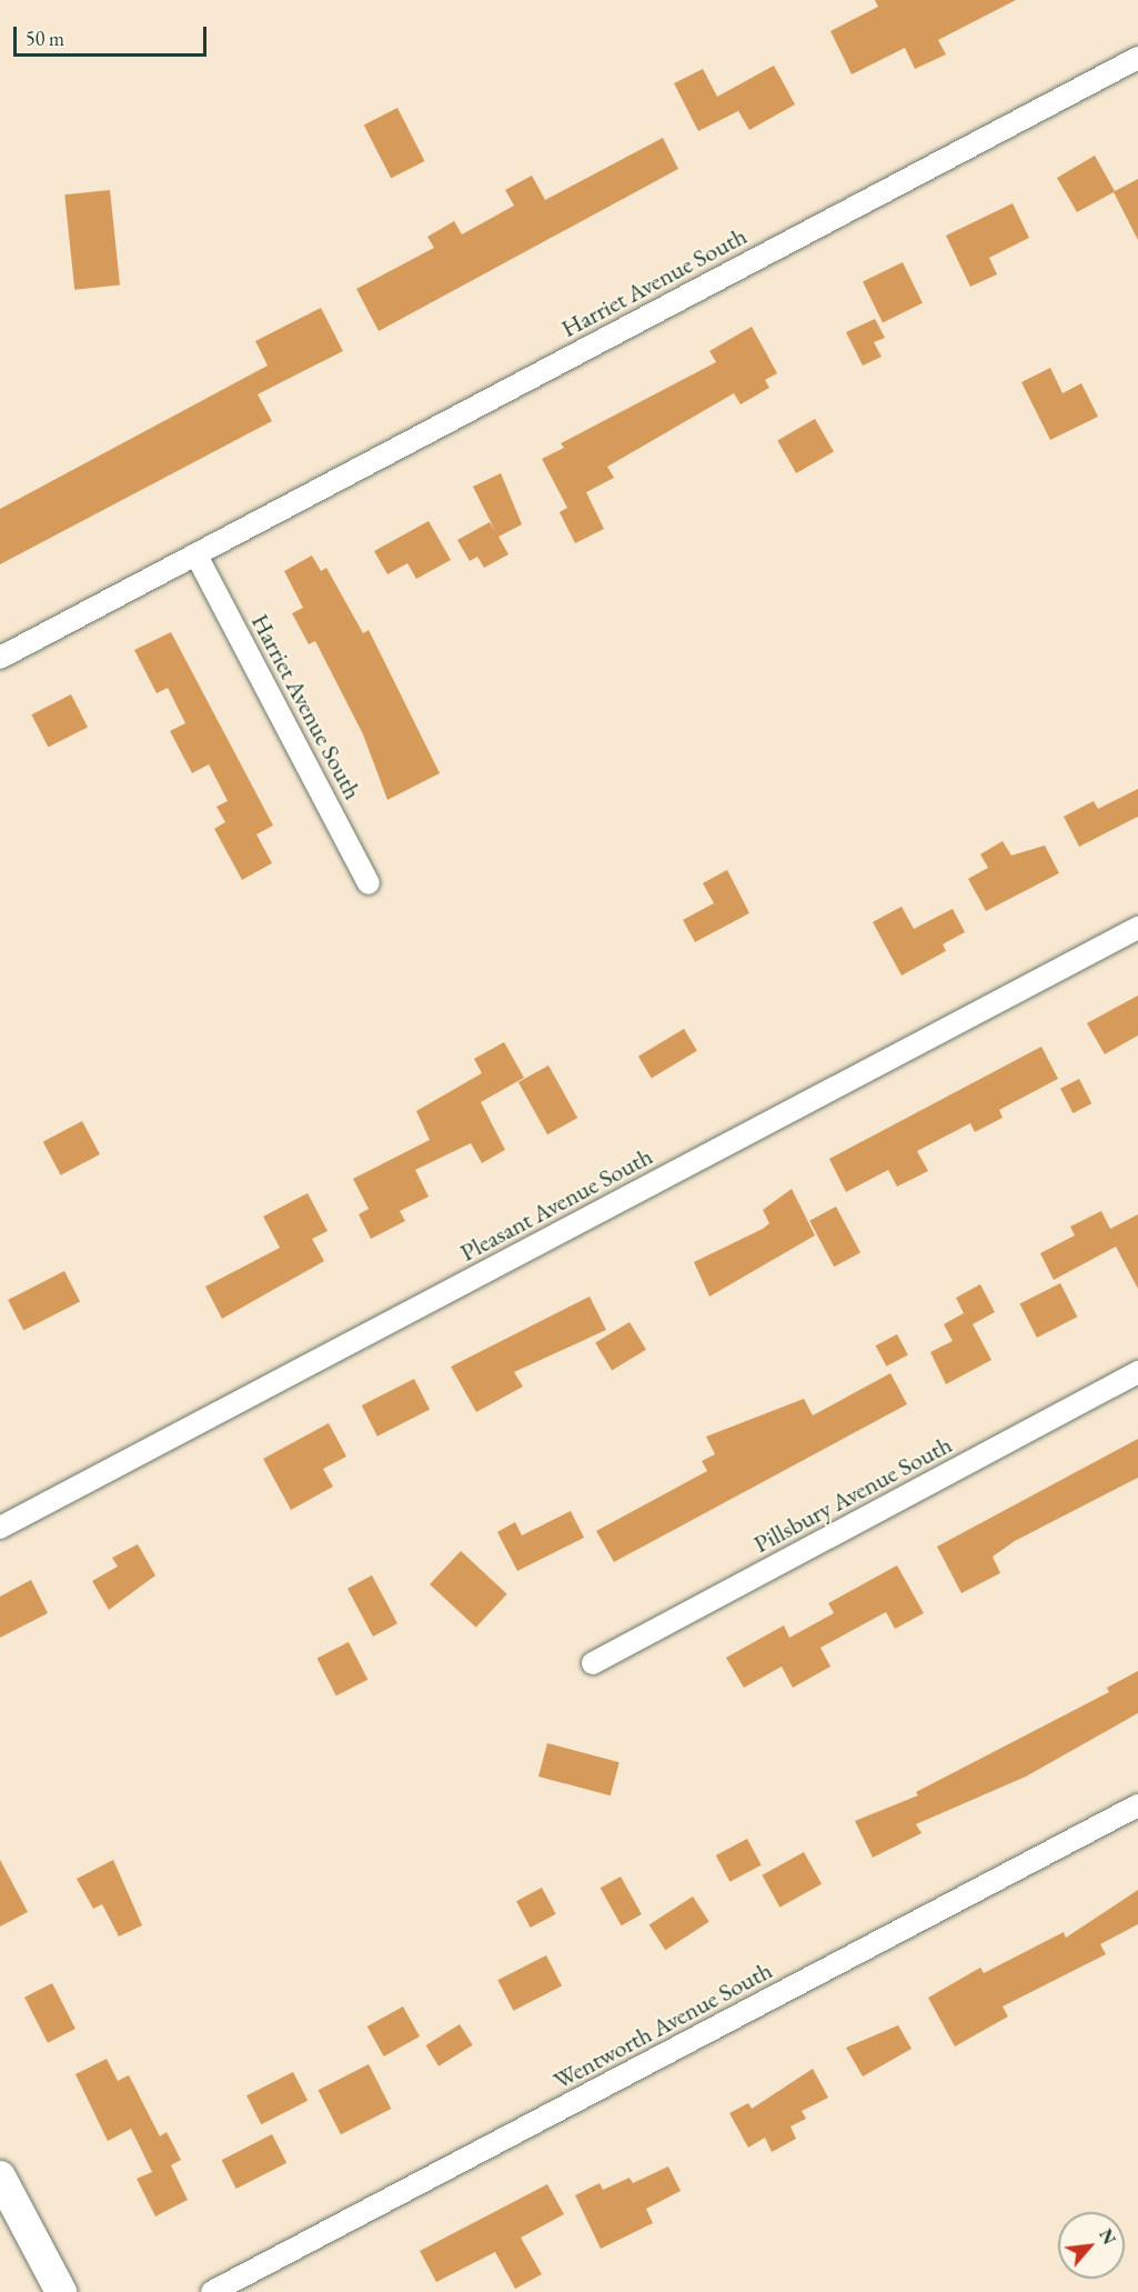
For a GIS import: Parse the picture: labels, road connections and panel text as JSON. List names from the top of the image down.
{
  "streets": {
    "street": [
      "Harriet Avenue South",
      "Pleasant Avenue South",
      "Pillsbury Avenue South",
      "Wentworth Avenue South"
    ]
  },
  "scale_bar": "50 m",
  "north": "top right"
}
